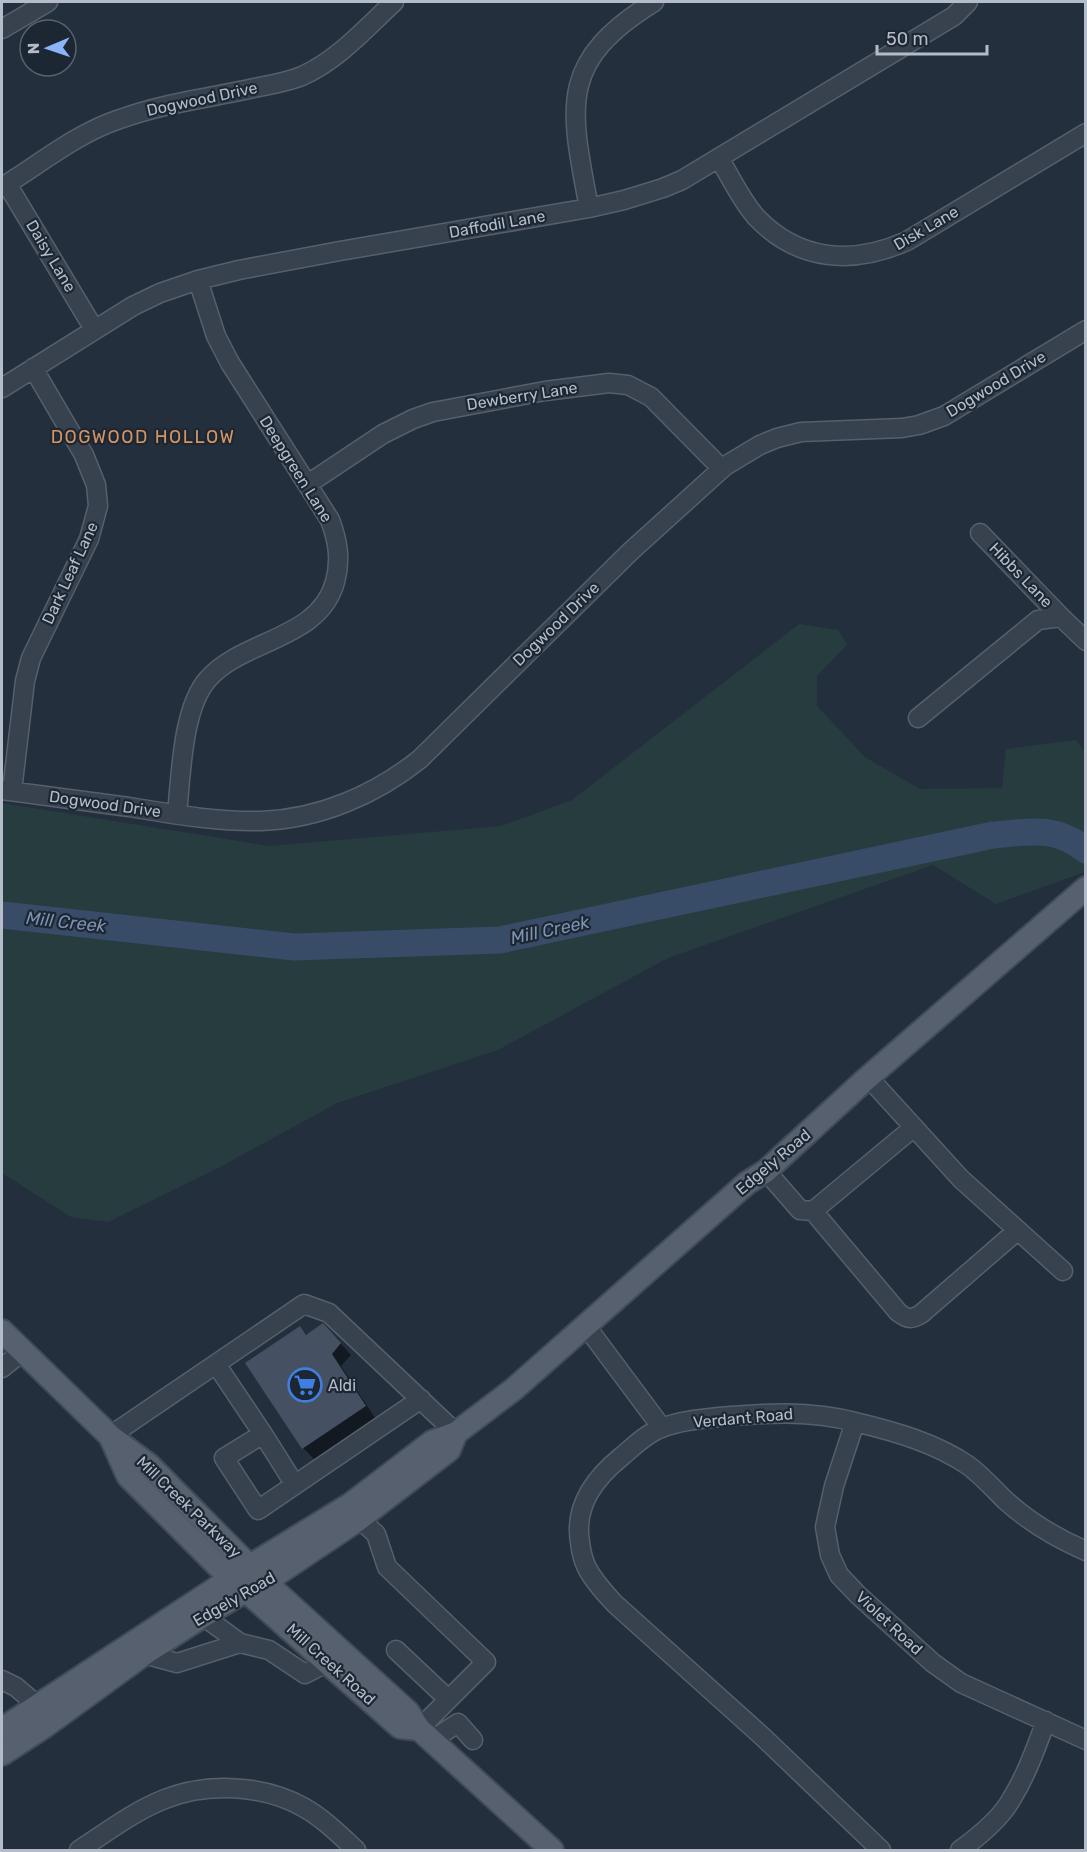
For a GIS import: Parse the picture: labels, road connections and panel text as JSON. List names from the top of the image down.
{
  "streets": {
    "main road": ["Edgely Road", "Mill Creek Parkway", "Mill Creek Road"],
    "street": [
      "Dogwood Drive",
      "Daffodil Lane",
      "Disk Lane",
      "Daisy Lane",
      "Dewberry Lane",
      "Deepgreen Lane",
      "Dark Leaf Lane",
      "Hibbs Lane",
      "Verdant Road",
      "Violet Road"
    ]
  },
  "crossings": [
    ["Dogwood Drive", "Daisy Lane"],
    ["Dogwood Drive", "Dewberry Lane"],
    ["Dogwood Drive", "Deepgreen Lane"],
    ["Dogwood Drive", "Dark Leaf Lane"],
    ["Daffodil Lane", "Disk Lane"],
    ["Daffodil Lane", "Daisy Lane"],
    ["Daffodil Lane", "Deepgreen Lane"],
    ["Daffodil Lane", "Dark Leaf Lane"],
    ["Dewberry Lane", "Deepgreen Lane"],
    ["Edgely Road", "Mill Creek Parkway"],
    ["Edgely Road", "Mill Creek Road"],
    ["Verdant Road", "Violet Road"],
    ["Mill Creek Parkway", "Mill Creek Road"]
  ],
  "districts": ["DOGWOOD HOLLOW"],
  "water": ["Mill Creek"],
  "places": {
    "supermarket": ["Aldi"]
  },
  "scale_bar": "50 m",
  "north": "left"
}
